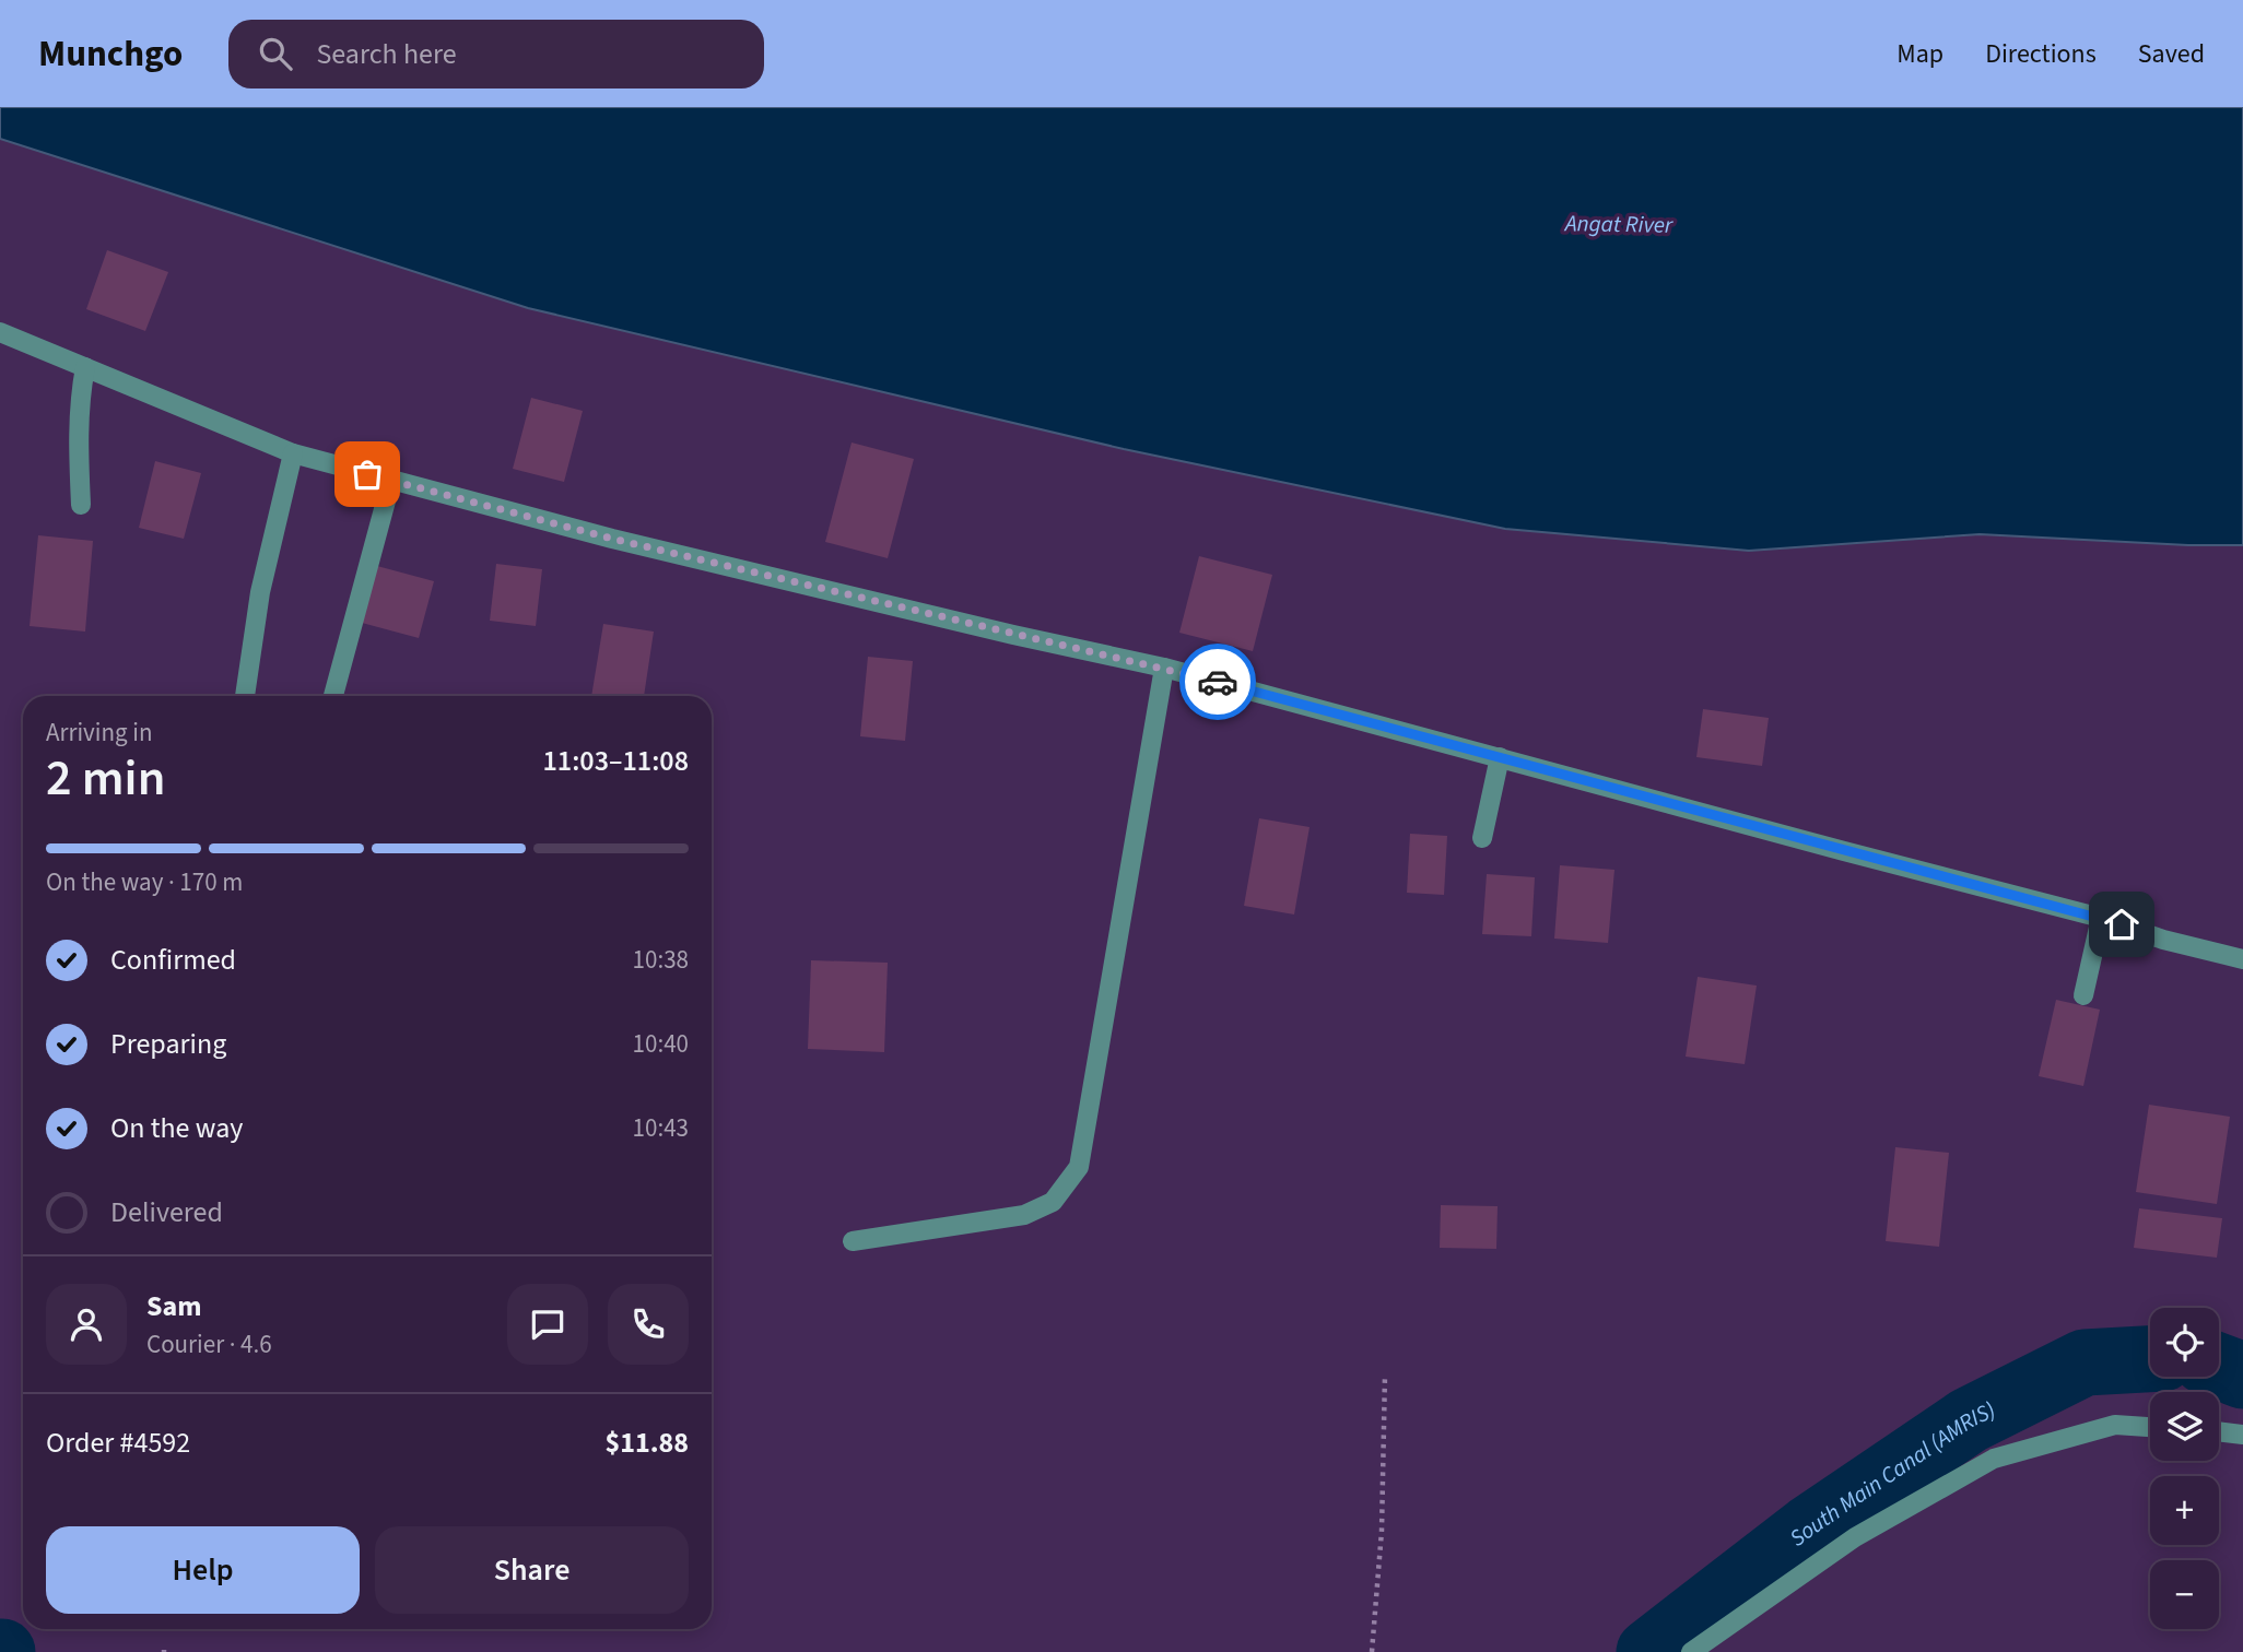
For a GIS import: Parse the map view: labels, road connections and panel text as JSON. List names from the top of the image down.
{
  "water": ["Angat River", "South Main Canal (AMRIS)"],
  "page": {
    "header": "Munchgo",
    "search": "Search here",
    "nav": ["Map", "Directions", "Saved"],
    "heading": ["2 min", "Arriving in", "11:03–11:08"],
    "panel": [
      "Sam",
      "Courier · 4.6",
      "Order #4592",
      "$11.88"
    ],
    "bar": "On the way · 170 m",
    "list": [
      ["Confirmed", "10:38"],
      ["Preparing", "10:40"],
      ["On the way", "10:43"],
      "Delivered"
    ],
    "map_buttons": ["+", "−"],
    "buttons": ["Help", "Share"]
  }
}
